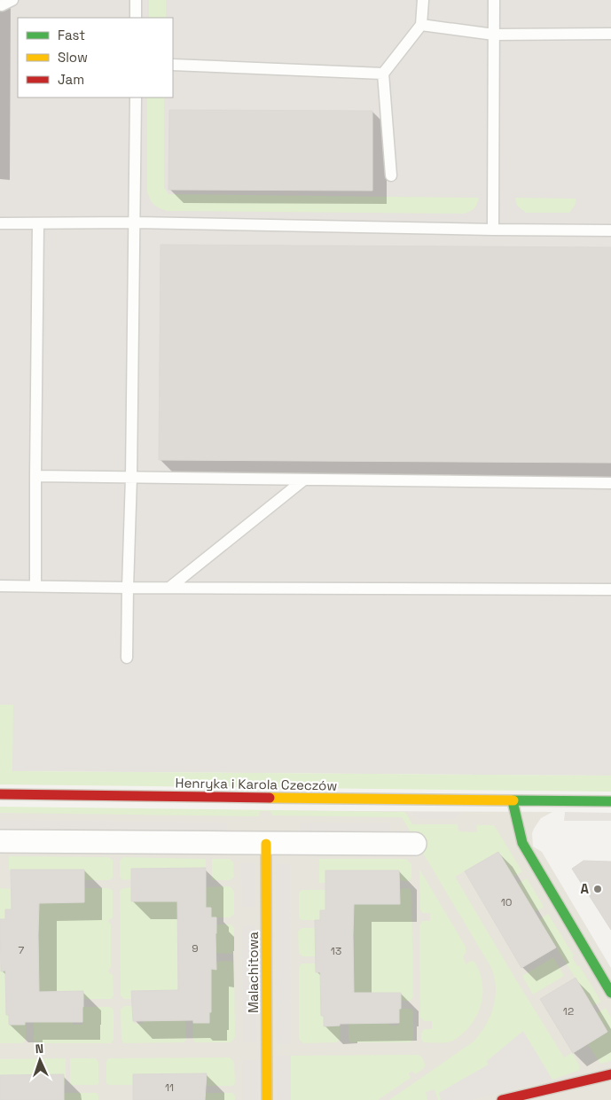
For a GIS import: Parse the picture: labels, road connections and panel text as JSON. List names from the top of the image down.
{
  "streets": {
    "street": ["Henryka i Karola Czeczów", "Malachitowa"]
  },
  "places": ["A"],
  "house_numbers": [
    "10",
    "9",
    "7",
    "13",
    "12",
    "11"
  ],
  "legend": ["Fast", "Slow", "Jam"],
  "north": "top"
}
